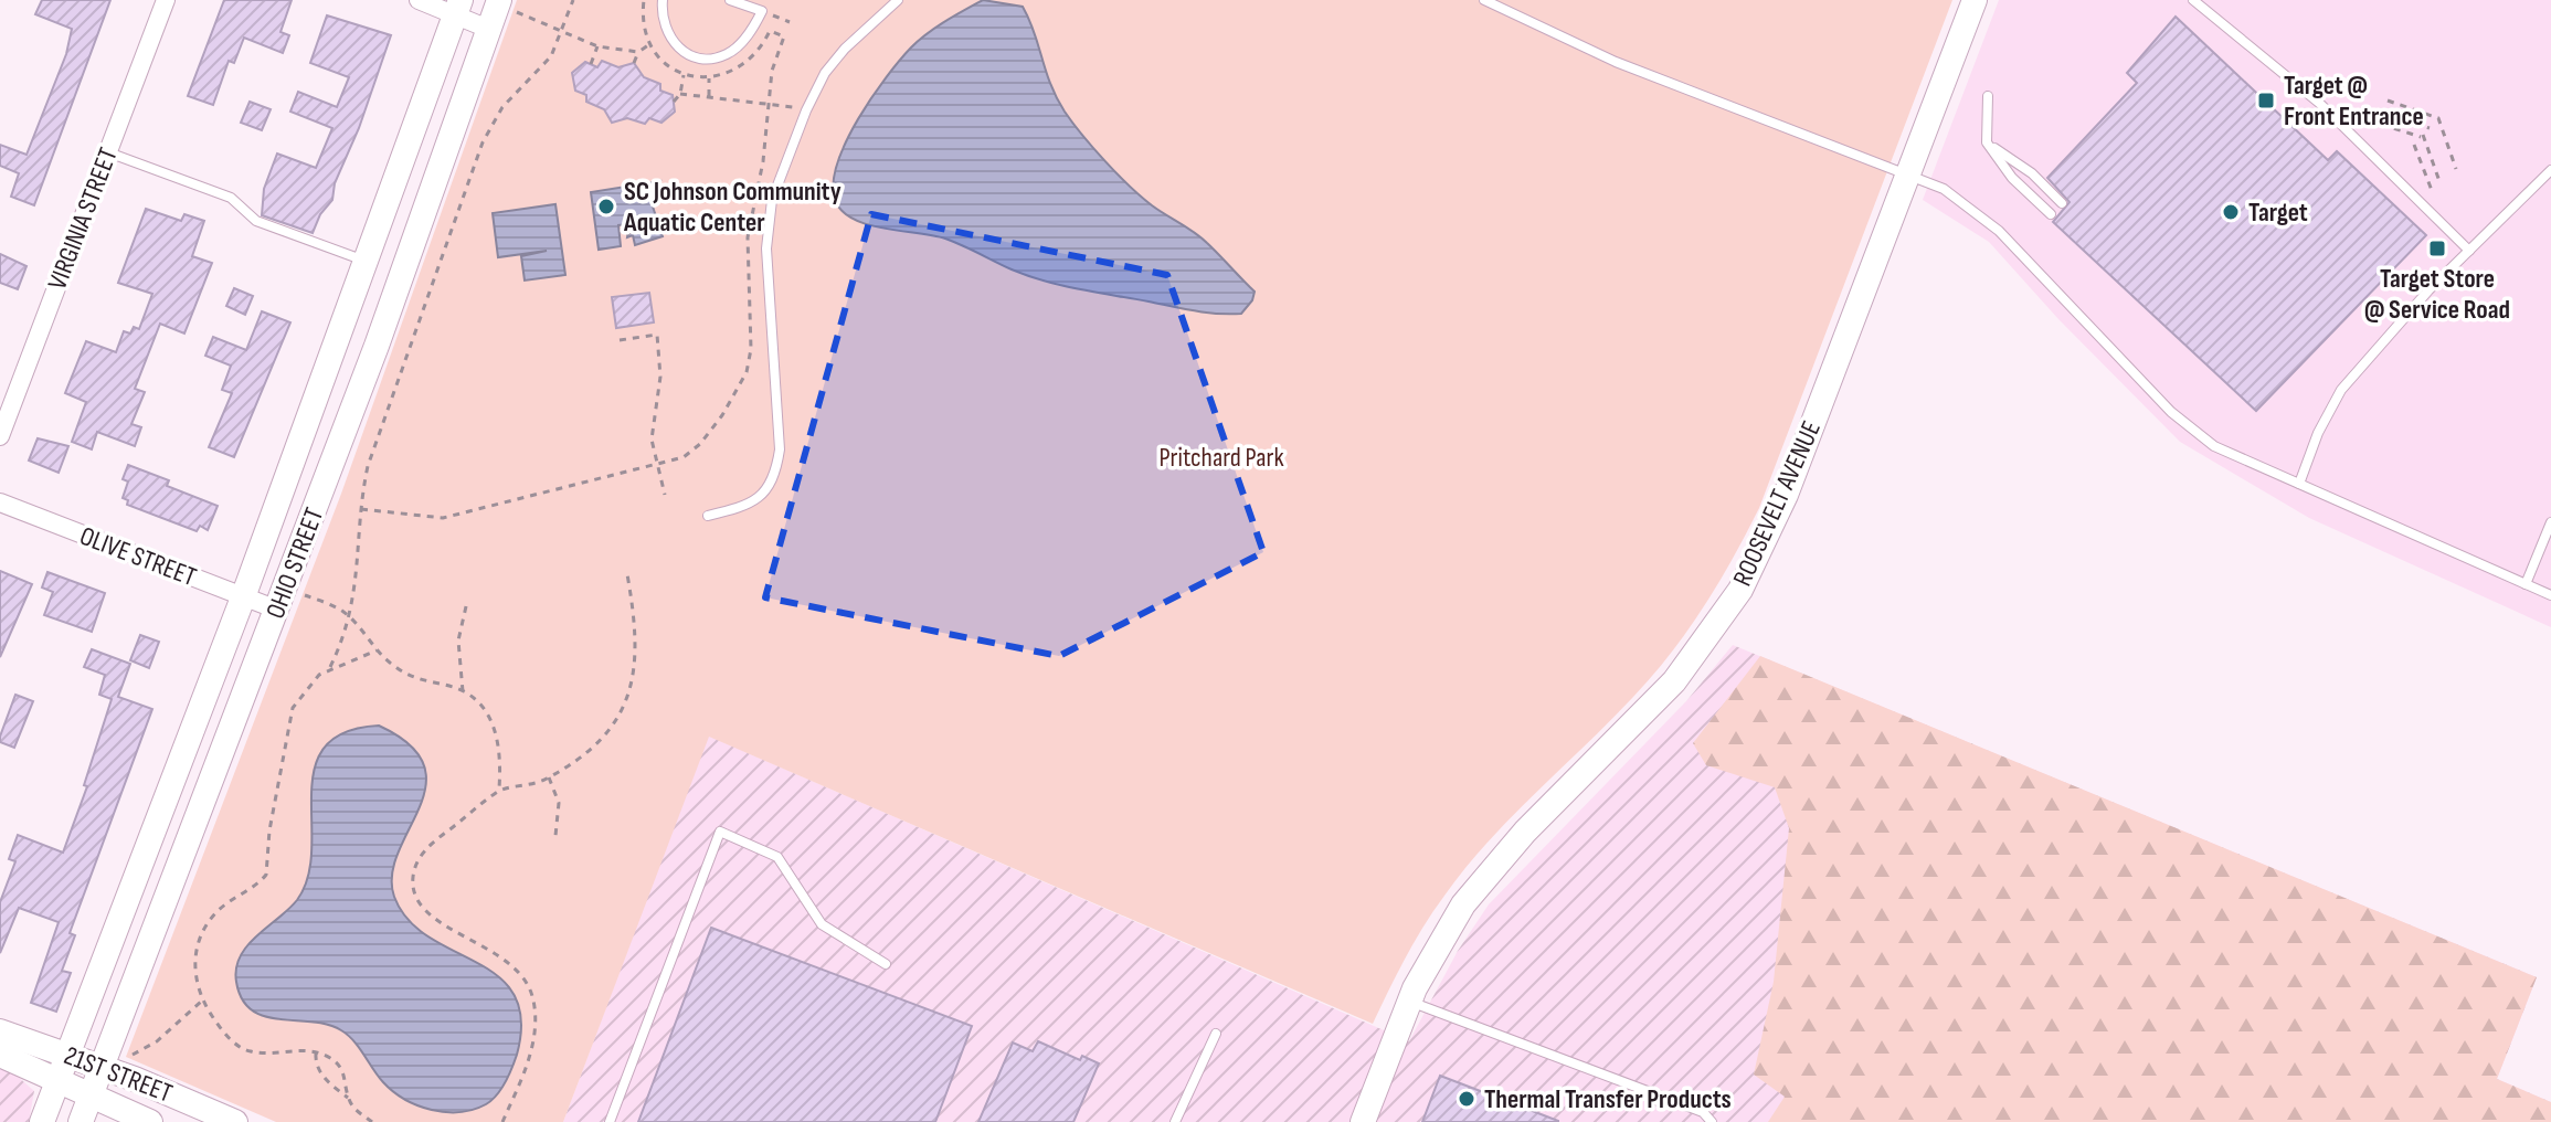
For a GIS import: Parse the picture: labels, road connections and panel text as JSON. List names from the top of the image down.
{
  "streets": {
    "street": [
      "VIRGINIA STREET",
      "ROOSEVELT AVENUE",
      "OLIVE STREET",
      "OHIO STREET",
      "21ST STREET"
    ]
  },
  "crossings": [
    ["OLIVE STREET", "OHIO STREET"],
    ["OHIO STREET", "21ST STREET"]
  ],
  "parks": ["Pritchard Park"],
  "places": {
    "transit": ["Target @ Front Entrance", "Target Store @ Service Road"],
    "other": ["SC Johnson Community Aquatic Center", "Target", "Thermal Transfer Products"]
  }
}
